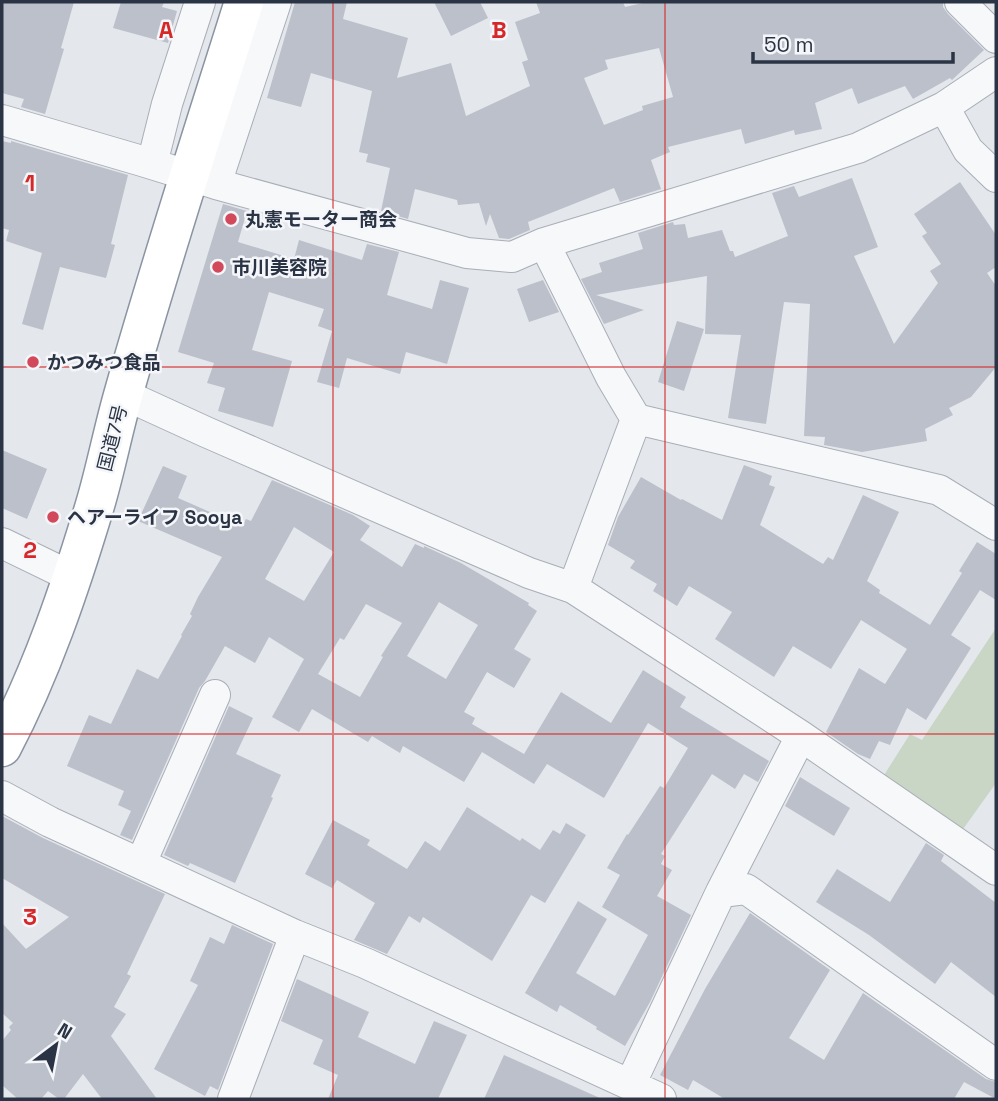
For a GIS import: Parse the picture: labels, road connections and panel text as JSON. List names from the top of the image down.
{
  "streets": {
    "highway": ["国道7号"]
  },
  "places": [
    "丸憲モーター商会",
    "市川美容院",
    "かつみつ食品",
    "ヘアーライフ Sooya"
  ],
  "scale_bar": "50 m",
  "north": "top right",
  "grid": {
    "columns": ["A", "B"],
    "rows": ["1", "2", "3"]
  }
}
